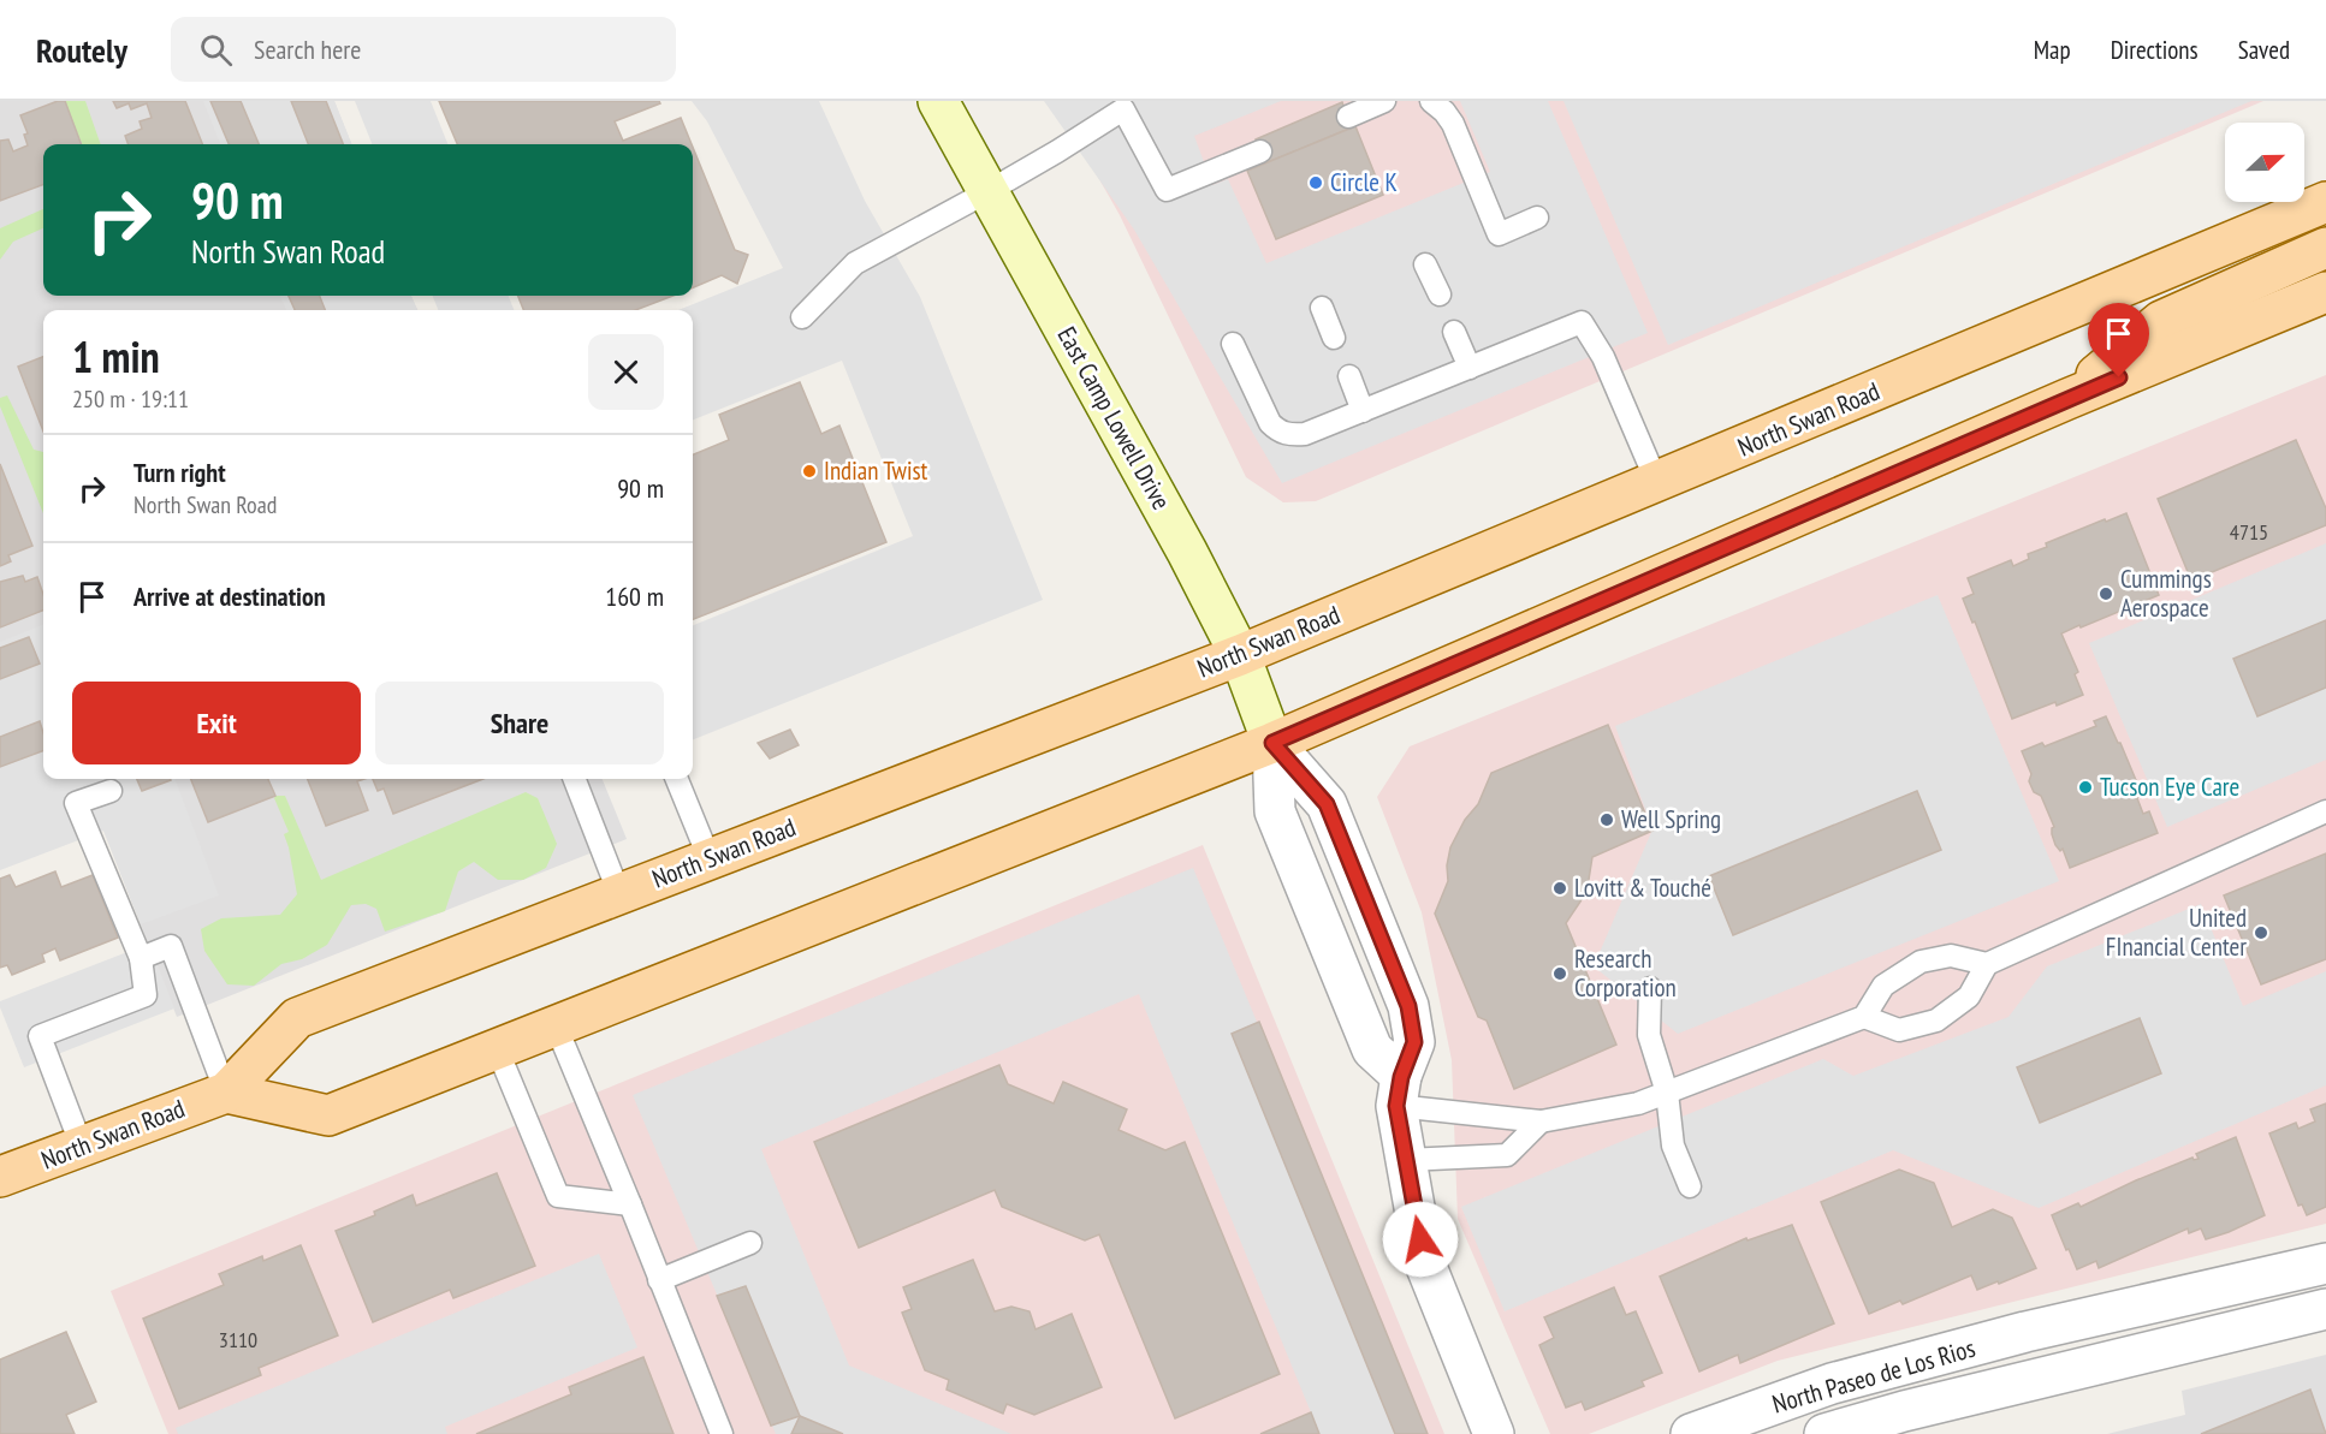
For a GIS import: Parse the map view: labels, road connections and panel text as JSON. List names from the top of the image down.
{
  "streets": {
    "main road": ["East Camp Lowell Drive", "North Swan Road"],
    "street": ["North Paseo de Los Rios"]
  },
  "crossings": [
    ["East Camp Lowell Drive", "North Swan Road"]
  ],
  "places": [
    "Circle K",
    "Indian Twist",
    "Cummings Aerospace",
    "Tucson Eye Care",
    "Well Spring",
    "Lovitt & Touché",
    "United FInancial Center",
    "Research Corporation"
  ],
  "house_numbers": ["4715", "3110"],
  "north": "right",
  "page": {
    "header": "Routely",
    "search": "Search here",
    "nav": ["Map", "Directions", "Saved"],
    "turn": ["90 m", "North Swan Road"],
    "heading": ["1 min", "250 m · 19:11"],
    "list": [
      {
        "name": "Turn right",
        "note": "North Swan Road",
        "value": "90 m"
      },
      {
        "name": "Arrive at destination",
        "value": "160 m"
      }
    ],
    "buttons": ["Exit", "Share"]
  }
}
